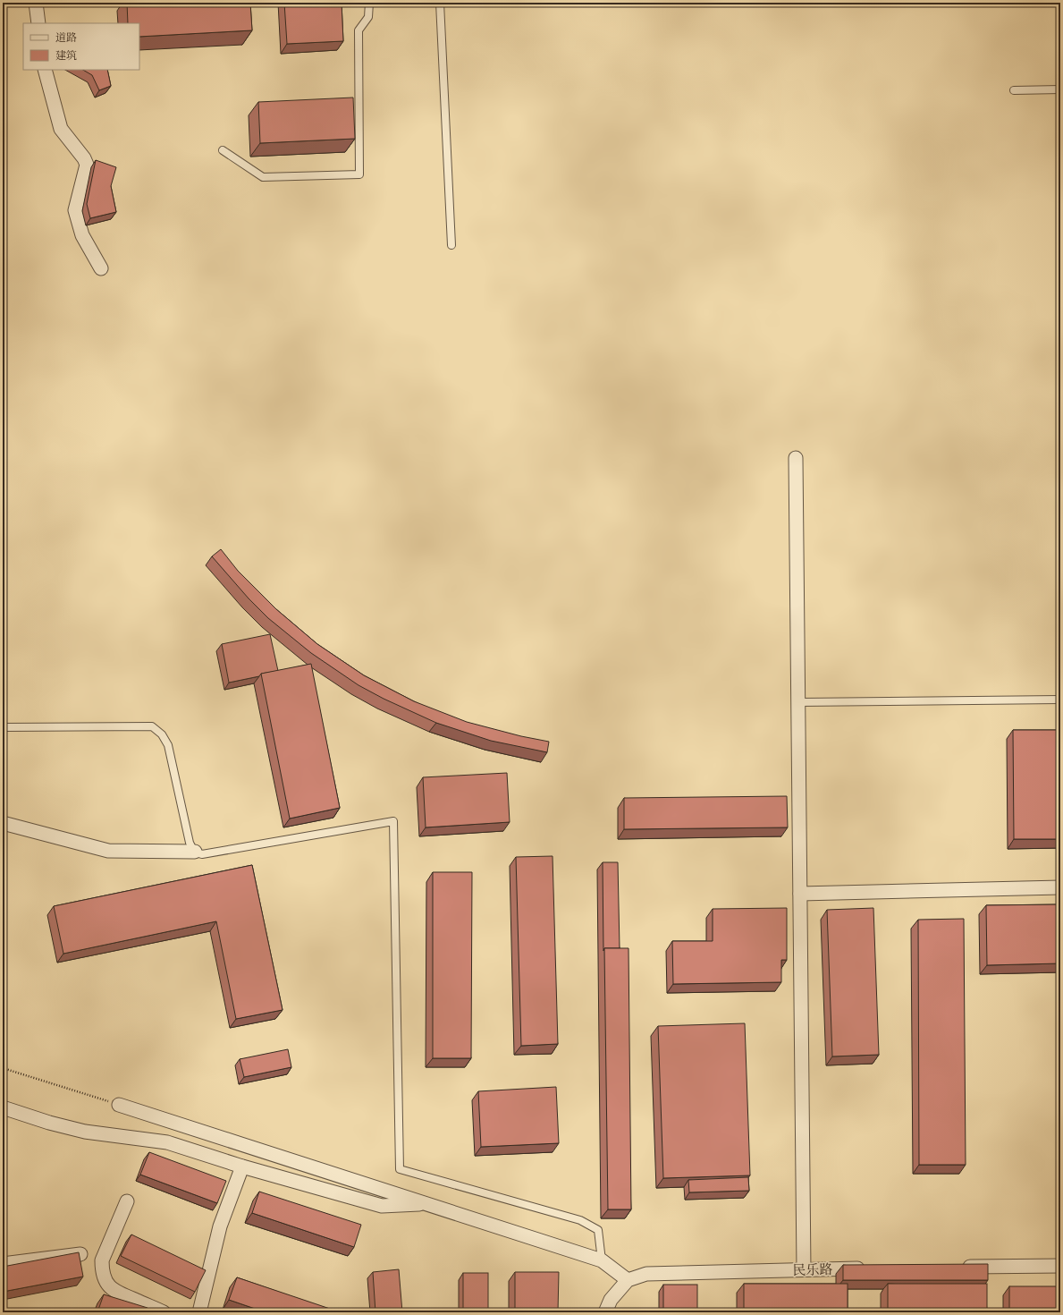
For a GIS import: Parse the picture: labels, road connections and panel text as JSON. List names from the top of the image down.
{
  "streets": {
    "street": ["民乐路"]
  },
  "legend": ["道路", "建筑"]
}
